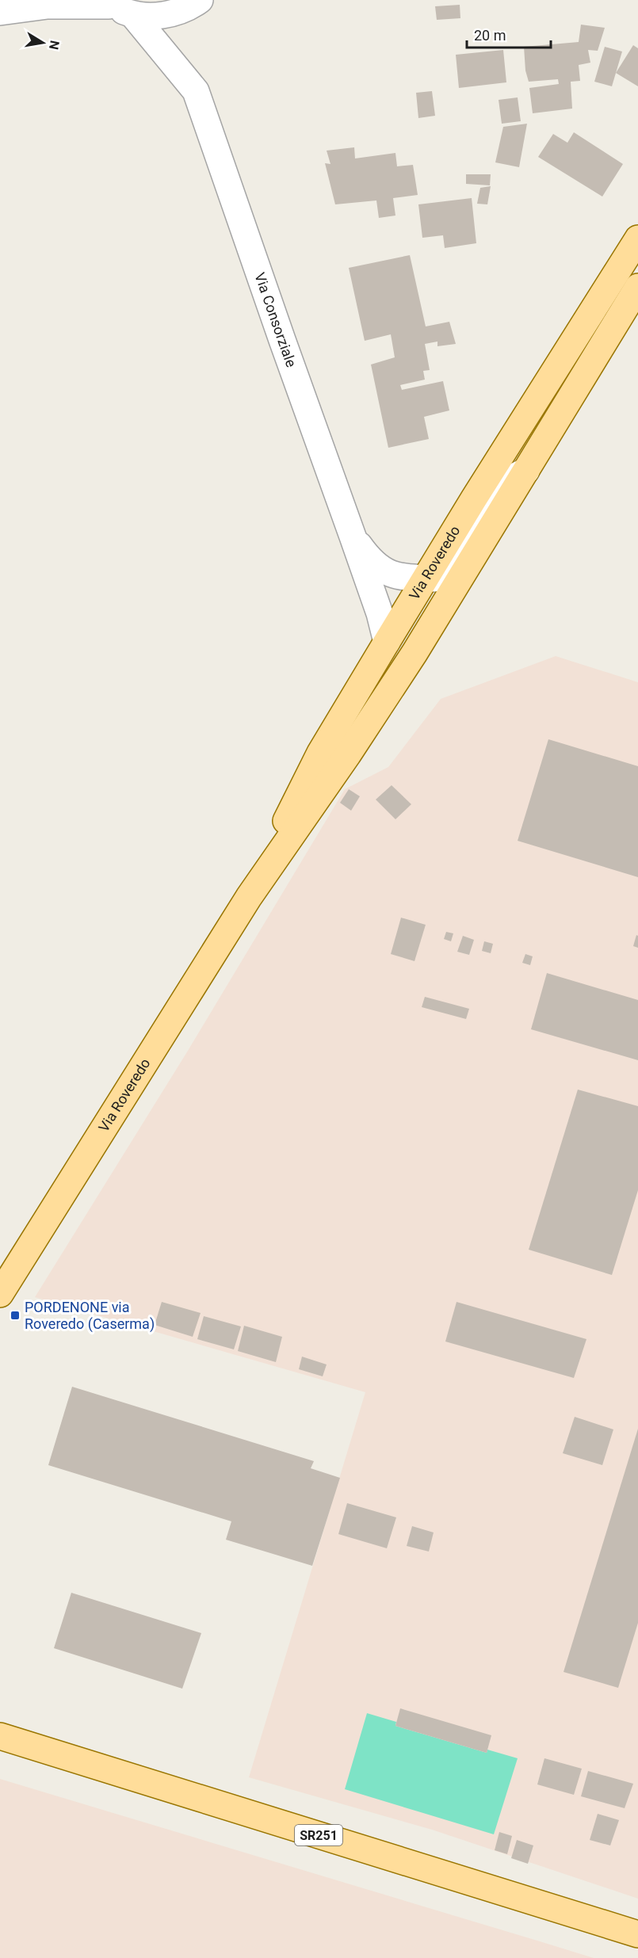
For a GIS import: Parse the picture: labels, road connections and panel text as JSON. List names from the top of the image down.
{
  "streets": {
    "main road": ["Via Roveredo", "SR251"],
    "street": ["Via Consorziale"]
  },
  "crossings": [
    ["Via Consorziale", "Via Roveredo"]
  ],
  "places": {
    "transit": ["PORDENONE via Roveredo (Caserma)"]
  },
  "scale_bar": "20 m",
  "north": "right"
}
